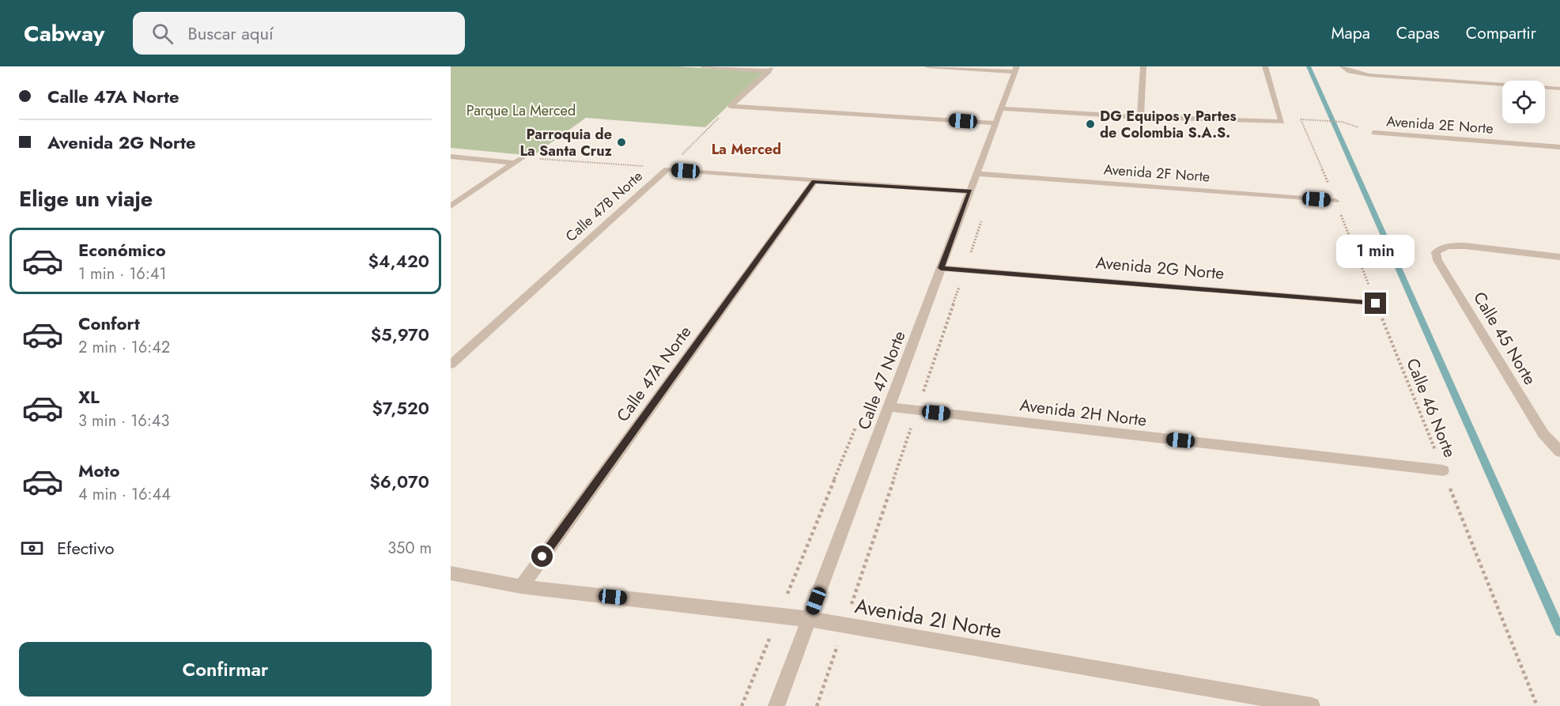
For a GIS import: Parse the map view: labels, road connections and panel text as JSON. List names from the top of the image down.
{
  "streets": {
    "street": [
      "Avenida 2E Norte",
      "Avenida 2F Norte",
      "Calle 47B Norte",
      "Avenida 2G Norte",
      "Calle 45 Norte",
      "Calle 47A Norte",
      "Calle 47 Norte",
      "Avenida 2H Norte",
      "Avenida 2I Norte"
    ],
    "path": ["Calle 46 Norte"]
  },
  "crossings": [
    ["Avenida 2F Norte", "Calle 47 Norte"],
    ["Avenida 2F Norte", "Calle 46 Norte"],
    ["Avenida 2G Norte", "Calle 47 Norte"],
    ["Avenida 2G Norte", "Calle 46 Norte"],
    ["Calle 47A Norte", "Avenida 2I Norte"],
    ["Calle 47 Norte", "Avenida 2H Norte"],
    ["Calle 47 Norte", "Avenida 2I Norte"],
    ["Calle 46 Norte", "Avenida 2H Norte"]
  ],
  "districts": ["La Merced"],
  "parks": ["Parque La Merced"],
  "places": ["DG Equipos y Partes de Colombia S.A.S.", "Parroquia de La Santa Cruz"],
  "page": {
    "header": "Cabway",
    "search": "Buscar aquí",
    "nav": ["Mapa", "Capas", "Compartir"],
    "banner": ["Calle 47A Norte", "Avenida 2G Norte"],
    "heading": "Elige un viaje",
    "list": [
      {
        "name": "Económico",
        "note": "1 min · 16:41",
        "value": "$4,420"
      },
      {
        "name": "Confort",
        "note": "2 min · 16:42",
        "value": "$5,970"
      },
      {
        "name": "XL",
        "note": "3 min · 16:43",
        "value": "$7,520"
      },
      {
        "name": "Moto",
        "note": "4 min · 16:44",
        "value": "$6,070"
      }
    ],
    "bubble": "1 min",
    "pay": ["Efectivo", "350 m"],
    "buttons": "Confirmar"
  }
}
